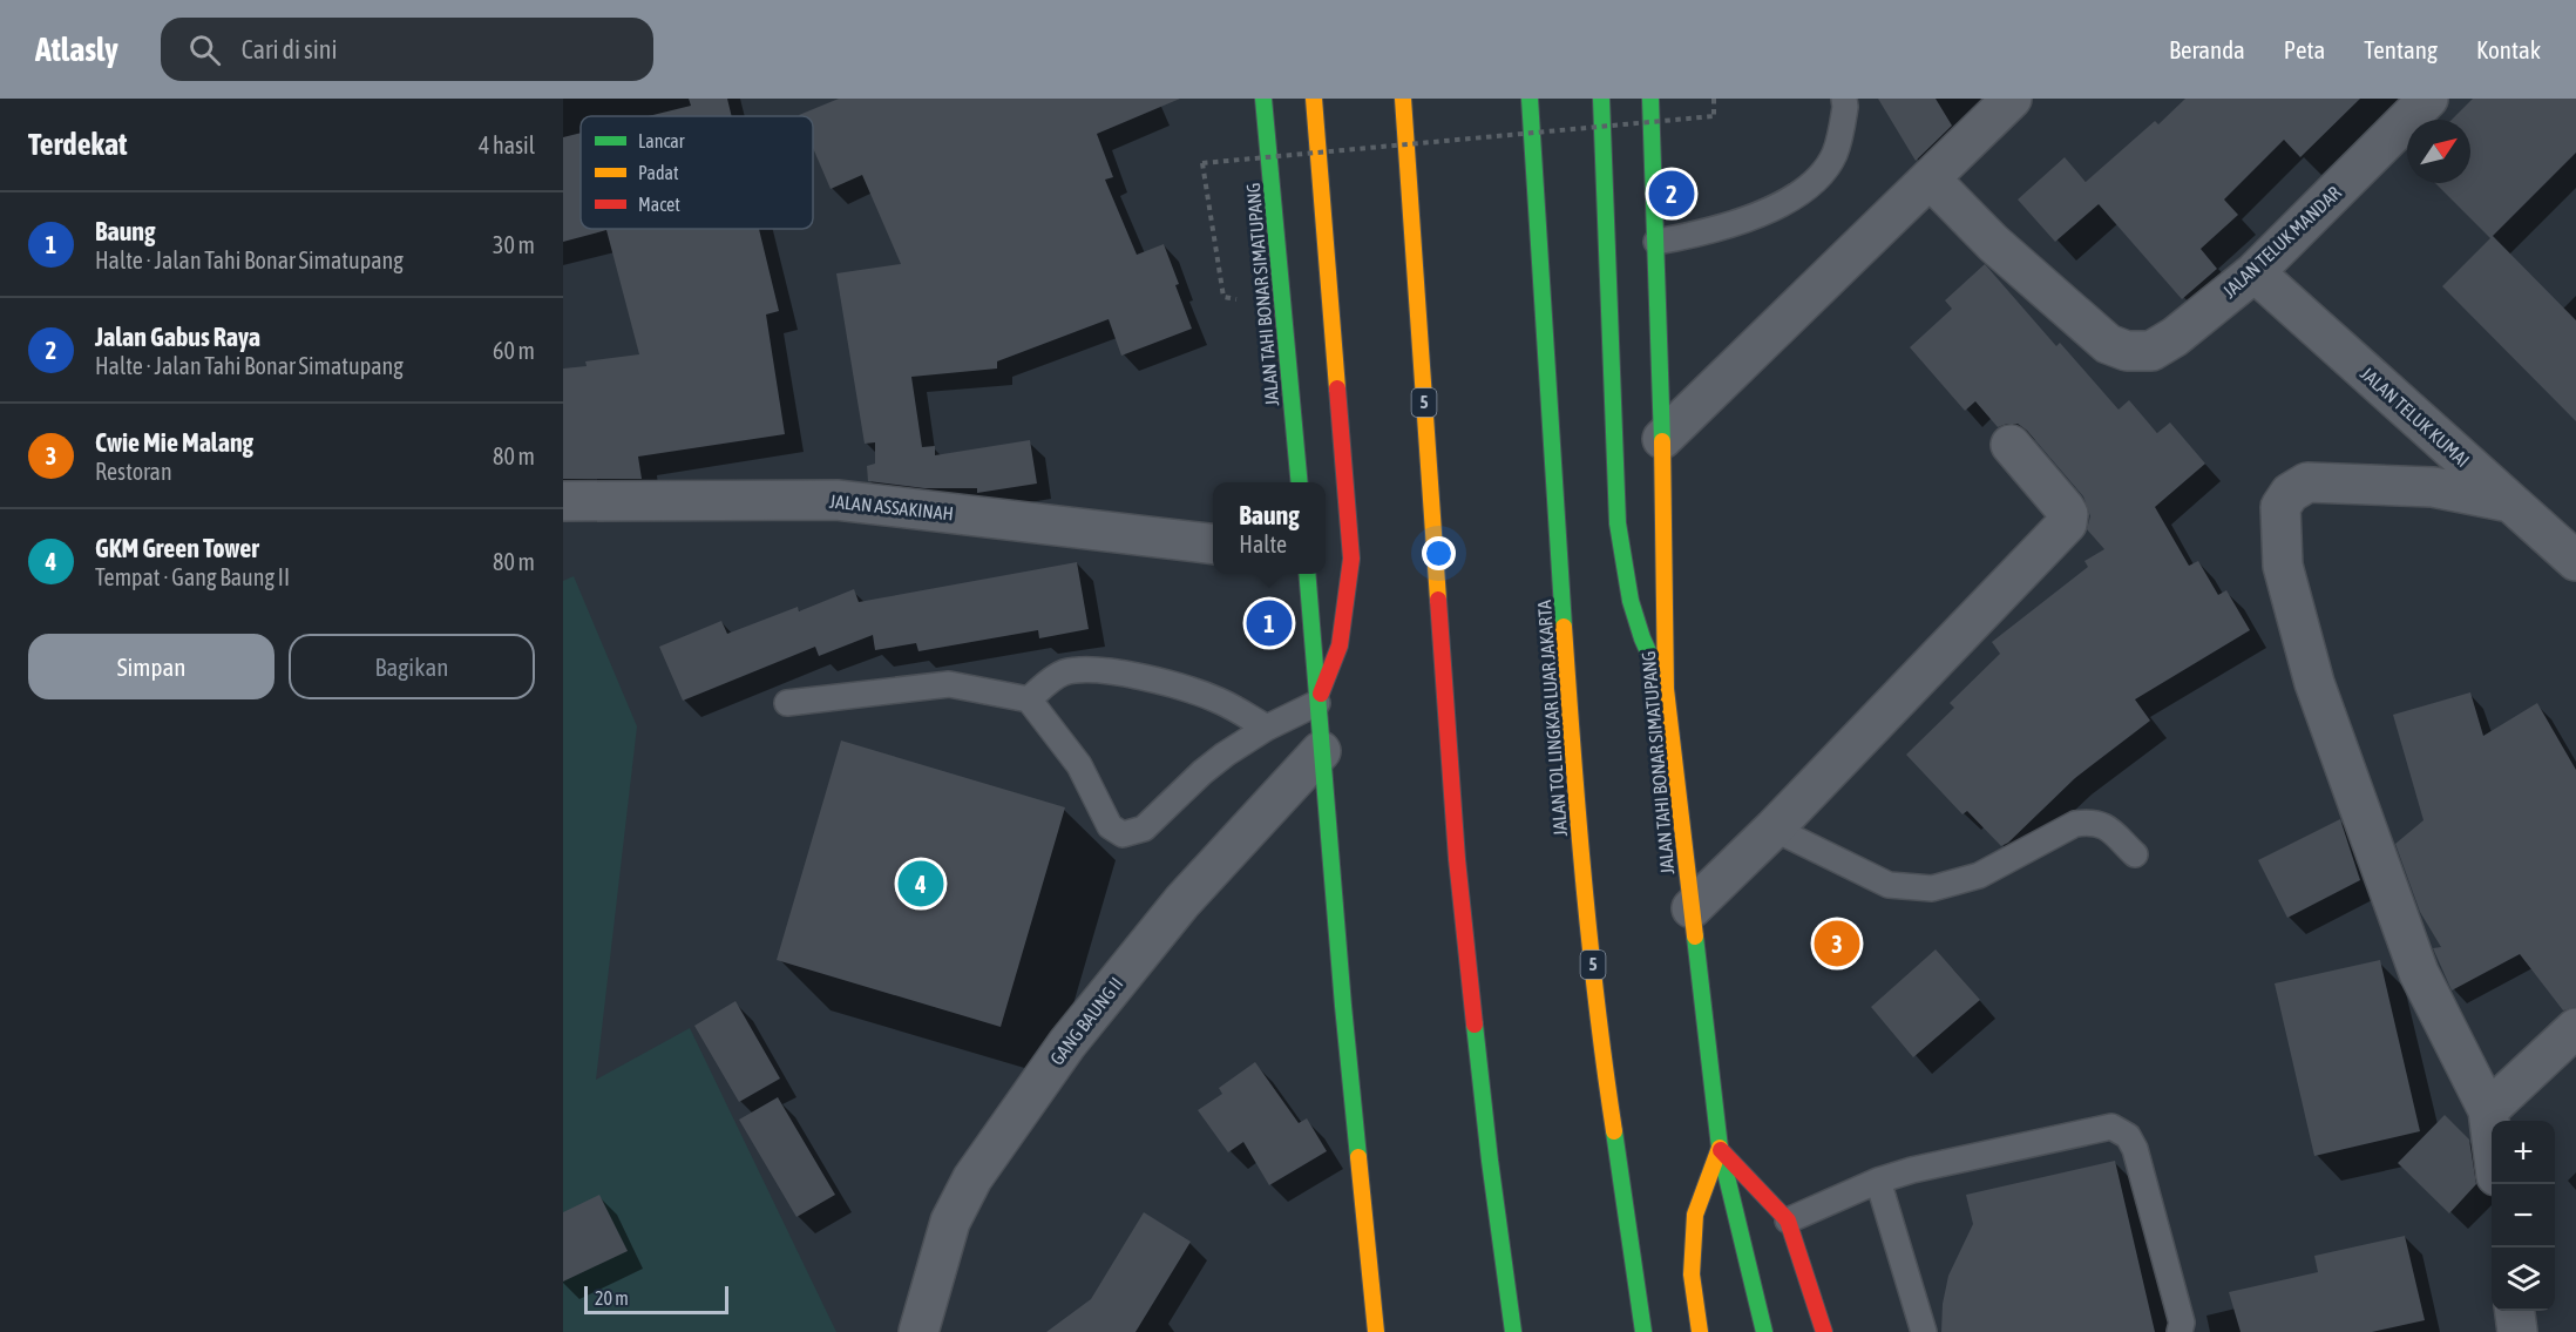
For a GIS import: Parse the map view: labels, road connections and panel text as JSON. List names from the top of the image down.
{
  "streets": {
    "highway": ["JALAN TAHI BONAR SIMATUPANG", "5", "JALAN TOL LINGKAR LUAR JAKARTA"],
    "street": [
      "JALAN TELUK MANDAR",
      "JALAN TELUK KUMAI",
      "JALAN ASSAKINAH",
      "GANG BAUNG II"
    ]
  },
  "crossings": [
    ["JALAN TELUK MANDAR", "JALAN TELUK KUMAI"]
  ],
  "legend": ["Lancar", "Padat", "Macet"],
  "scale_bar": "20 m",
  "north": "top right",
  "page": {
    "header": "Atlasly",
    "search": "Cari di sini",
    "nav": [
      "Beranda",
      "Peta",
      "Tentang",
      "Kontak"
    ],
    "heading": ["Terdekat", "4 hasil"],
    "pins": [
      "2",
      "1",
      "4",
      "3"
    ],
    "list": [
      {
        "mark": "1",
        "name": "Baung",
        "note": "Halte · Jalan Tahi Bonar Simatupang",
        "value": "30 m"
      },
      {
        "mark": "2",
        "name": "Jalan Gabus Raya",
        "note": "Halte · Jalan Tahi Bonar Simatupang",
        "value": "60 m"
      },
      {
        "mark": "3",
        "name": "Cwie Mie Malang",
        "note": "Restoran",
        "value": "80 m"
      },
      {
        "mark": "4",
        "name": "GKM Green Tower",
        "note": "Tempat · Gang Baung II",
        "value": "80 m"
      }
    ],
    "popup": ["Baung", "Halte"],
    "buttons": ["Simpan", "Bagikan"],
    "map_buttons": ["+", "−"],
    "scale": "20 m"
  }
}
